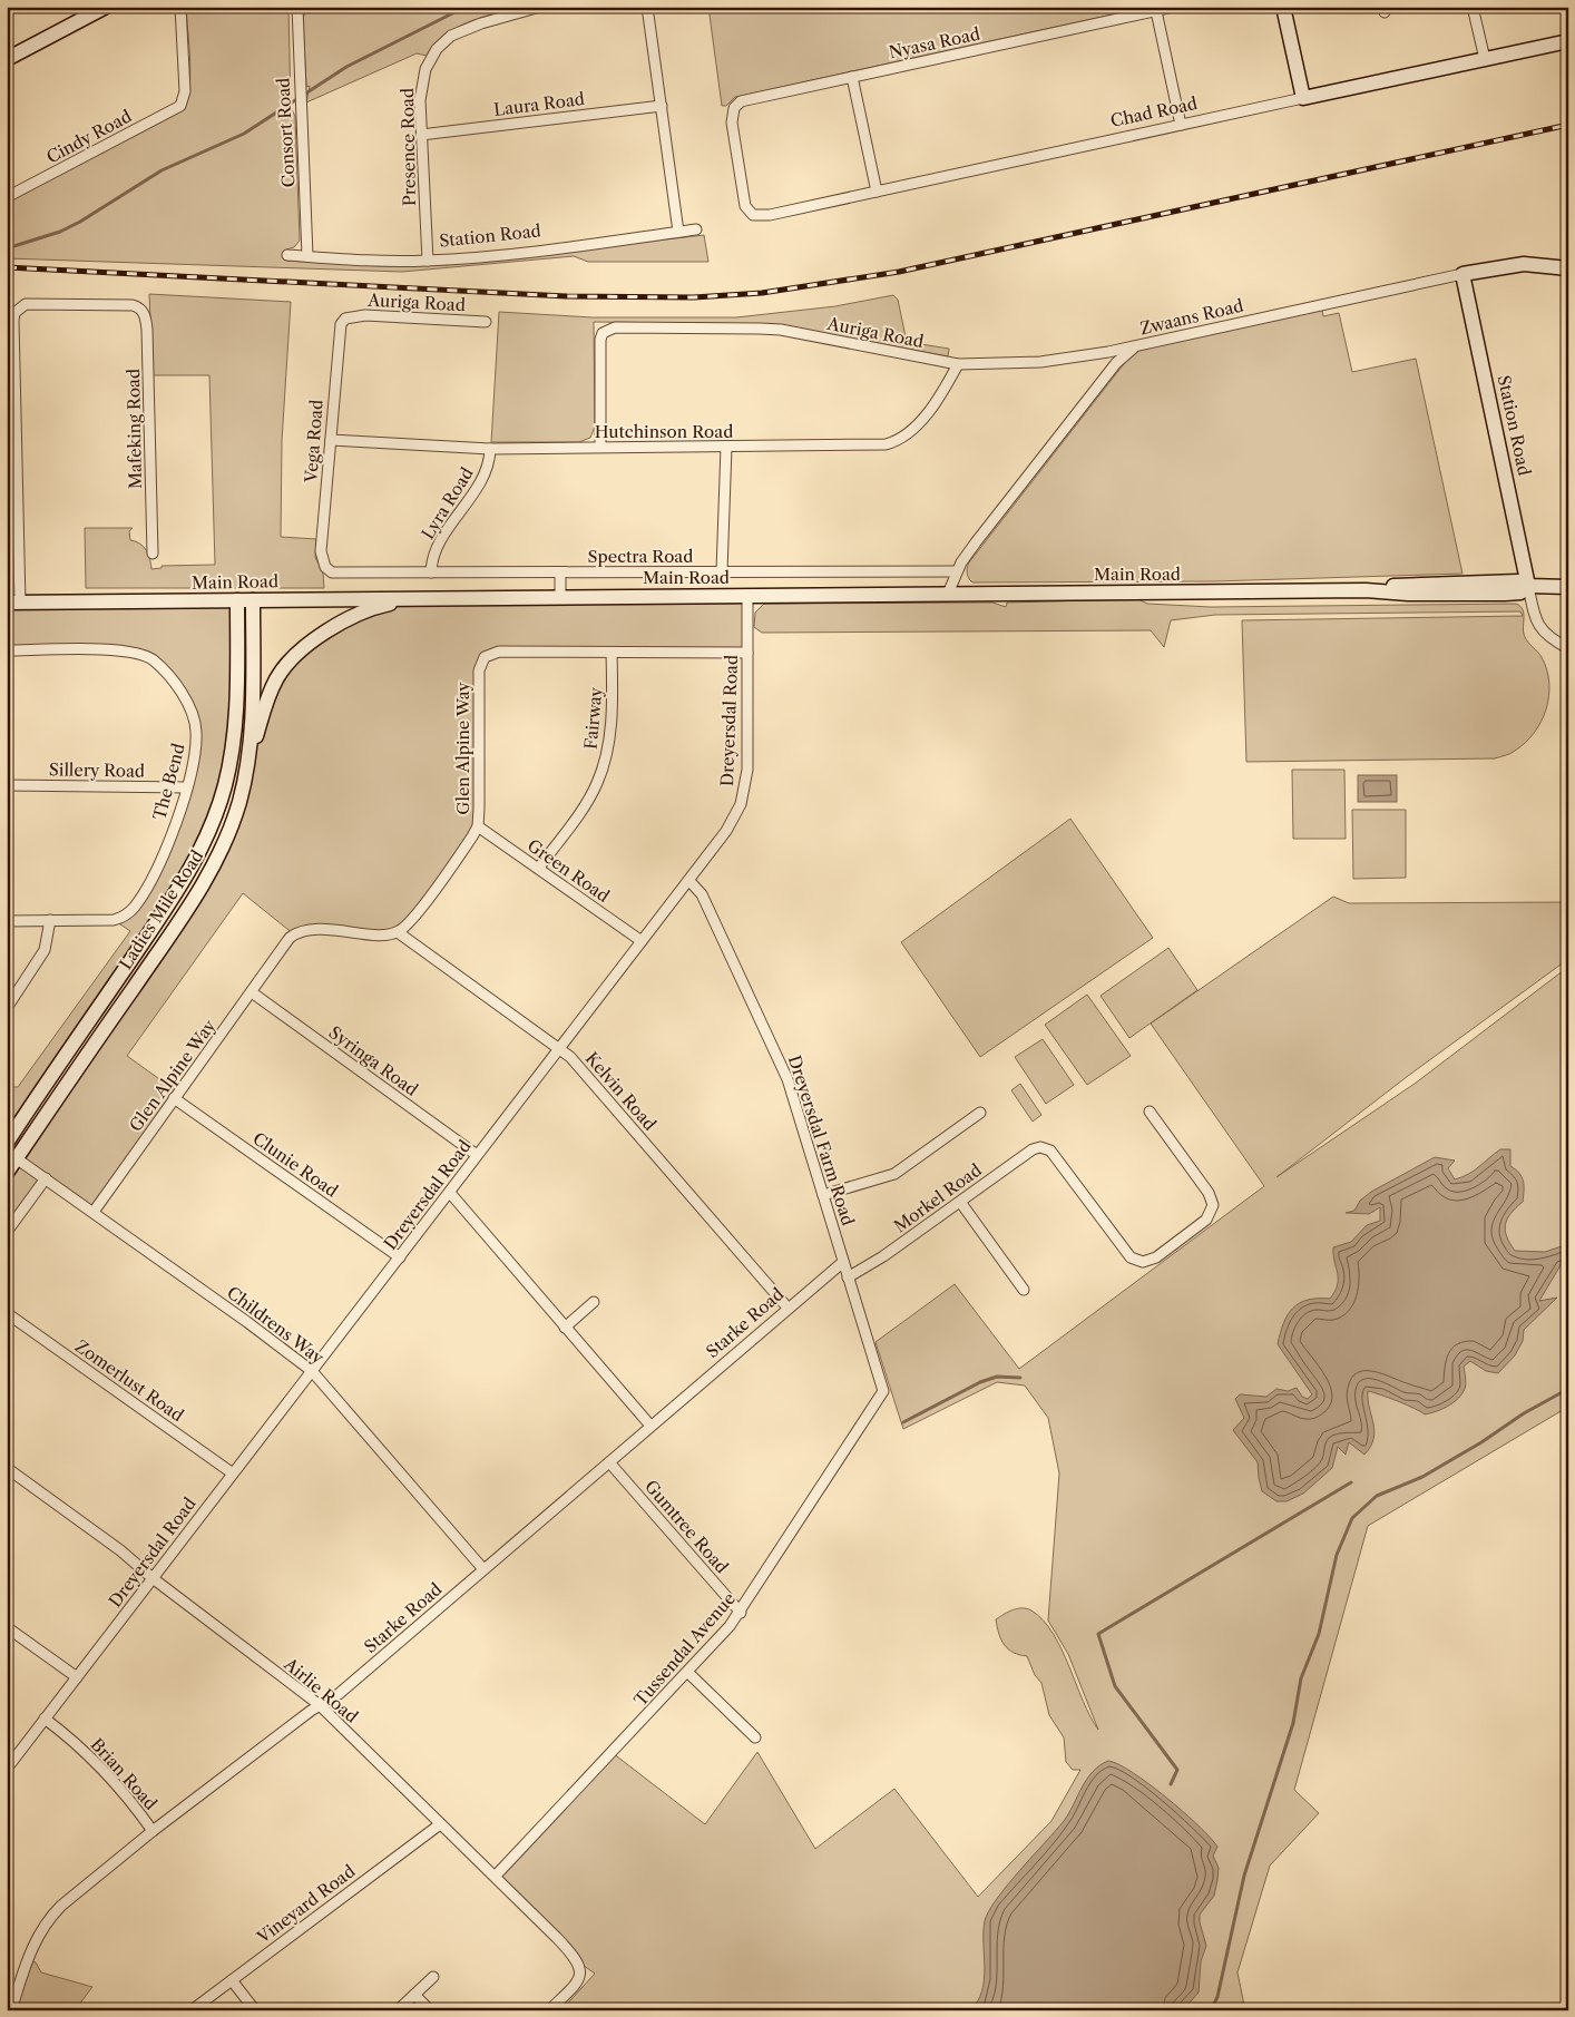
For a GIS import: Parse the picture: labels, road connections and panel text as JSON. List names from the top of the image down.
{
  "streets": {
    "main road": [
      "Chad Road",
      "Station Road",
      "Main Road",
      "Ladies Mile Road"
    ],
    "street": [
      "Nyasa Road",
      "Laura Road",
      "Consort Road",
      "Cindy Road",
      "Presence Road",
      "Auriga Road",
      "Zwaans Road",
      "Mafeking Road",
      "Hutchinson Road",
      "Vega Road",
      "Lyra Road",
      "Spectra Road",
      "Fairway",
      "Dreyersdal Road",
      "Glen Alpine Way",
      "Sillery Road",
      "The Bend",
      "Green Road",
      "Syringa Road",
      "Kelvin Road",
      "Dreyersdal Farm Road",
      "Clunie Road",
      "Morkel Road",
      "Starke Road",
      "Childrens Way",
      "Zomerlust Road",
      "Gumtree Road",
      "Tussendal Avenue",
      "Airlie Road",
      "Brian Road",
      "Vineyard Road"
    ]
  },
  "crossings": [
    ["Nyasa Road", "Chad Road"],
    ["Laura Road", "Presence Road"],
    ["Consort Road", "Station Road"],
    ["Presence Road", "Station Road"],
    ["Station Road", "Zwaans Road"],
    ["Station Road", "Main Road"],
    ["Auriga Road", "Zwaans Road"],
    ["Auriga Road", "Hutchinson Road"],
    ["Auriga Road", "Vega Road"],
    ["Zwaans Road", "Spectra Road"],
    ["Zwaans Road", "Main Road"],
    ["Mafeking Road", "Main Road"],
    ["Hutchinson Road", "Vega Road"],
    ["Hutchinson Road", "Lyra Road"],
    ["Vega Road", "Spectra Road"],
    ["Lyra Road", "Spectra Road"],
    ["Main Road", "Dreyersdal Road"],
    ["Main Road", "Ladies Mile Road"],
    ["Fairway", "Glen Alpine Way"],
    ["Fairway", "Green Road"],
    ["Dreyersdal Road", "Glen Alpine Way"],
    ["Dreyersdal Road", "Green Road"],
    ["Dreyersdal Road", "Syringa Road"],
    ["Dreyersdal Road", "Kelvin Road"],
    ["Dreyersdal Road", "Dreyersdal Farm Road"],
    ["Dreyersdal Road", "Clunie Road"],
    ["Dreyersdal Road", "Childrens Way"],
    ["Dreyersdal Road", "Zomerlust Road"],
    ["Dreyersdal Road", "Airlie Road"],
    ["Dreyersdal Road", "Brian Road"],
    ["Glen Alpine Way", "Green Road"],
    ["Glen Alpine Way", "Syringa Road"],
    ["Glen Alpine Way", "Kelvin Road"],
    ["Glen Alpine Way", "Clunie Road"],
    ["Glen Alpine Way", "Childrens Way"],
    ["Sillery Road", "The Bend"],
    ["Ladies Mile Road", "Childrens Way"],
    ["Kelvin Road", "Starke Road"],
    ["Dreyersdal Farm Road", "Morkel Road"],
    ["Dreyersdal Farm Road", "Starke Road"],
    ["Dreyersdal Farm Road", "Tussendal Avenue"],
    ["Starke Road", "Childrens Way"],
    ["Starke Road", "Gumtree Road"],
    ["Starke Road", "Airlie Road"],
    ["Starke Road", "Brian Road"],
    ["Gumtree Road", "Tussendal Avenue"],
    ["Tussendal Avenue", "Airlie Road"],
    ["Airlie Road", "Vineyard Road"]
  ]
}
